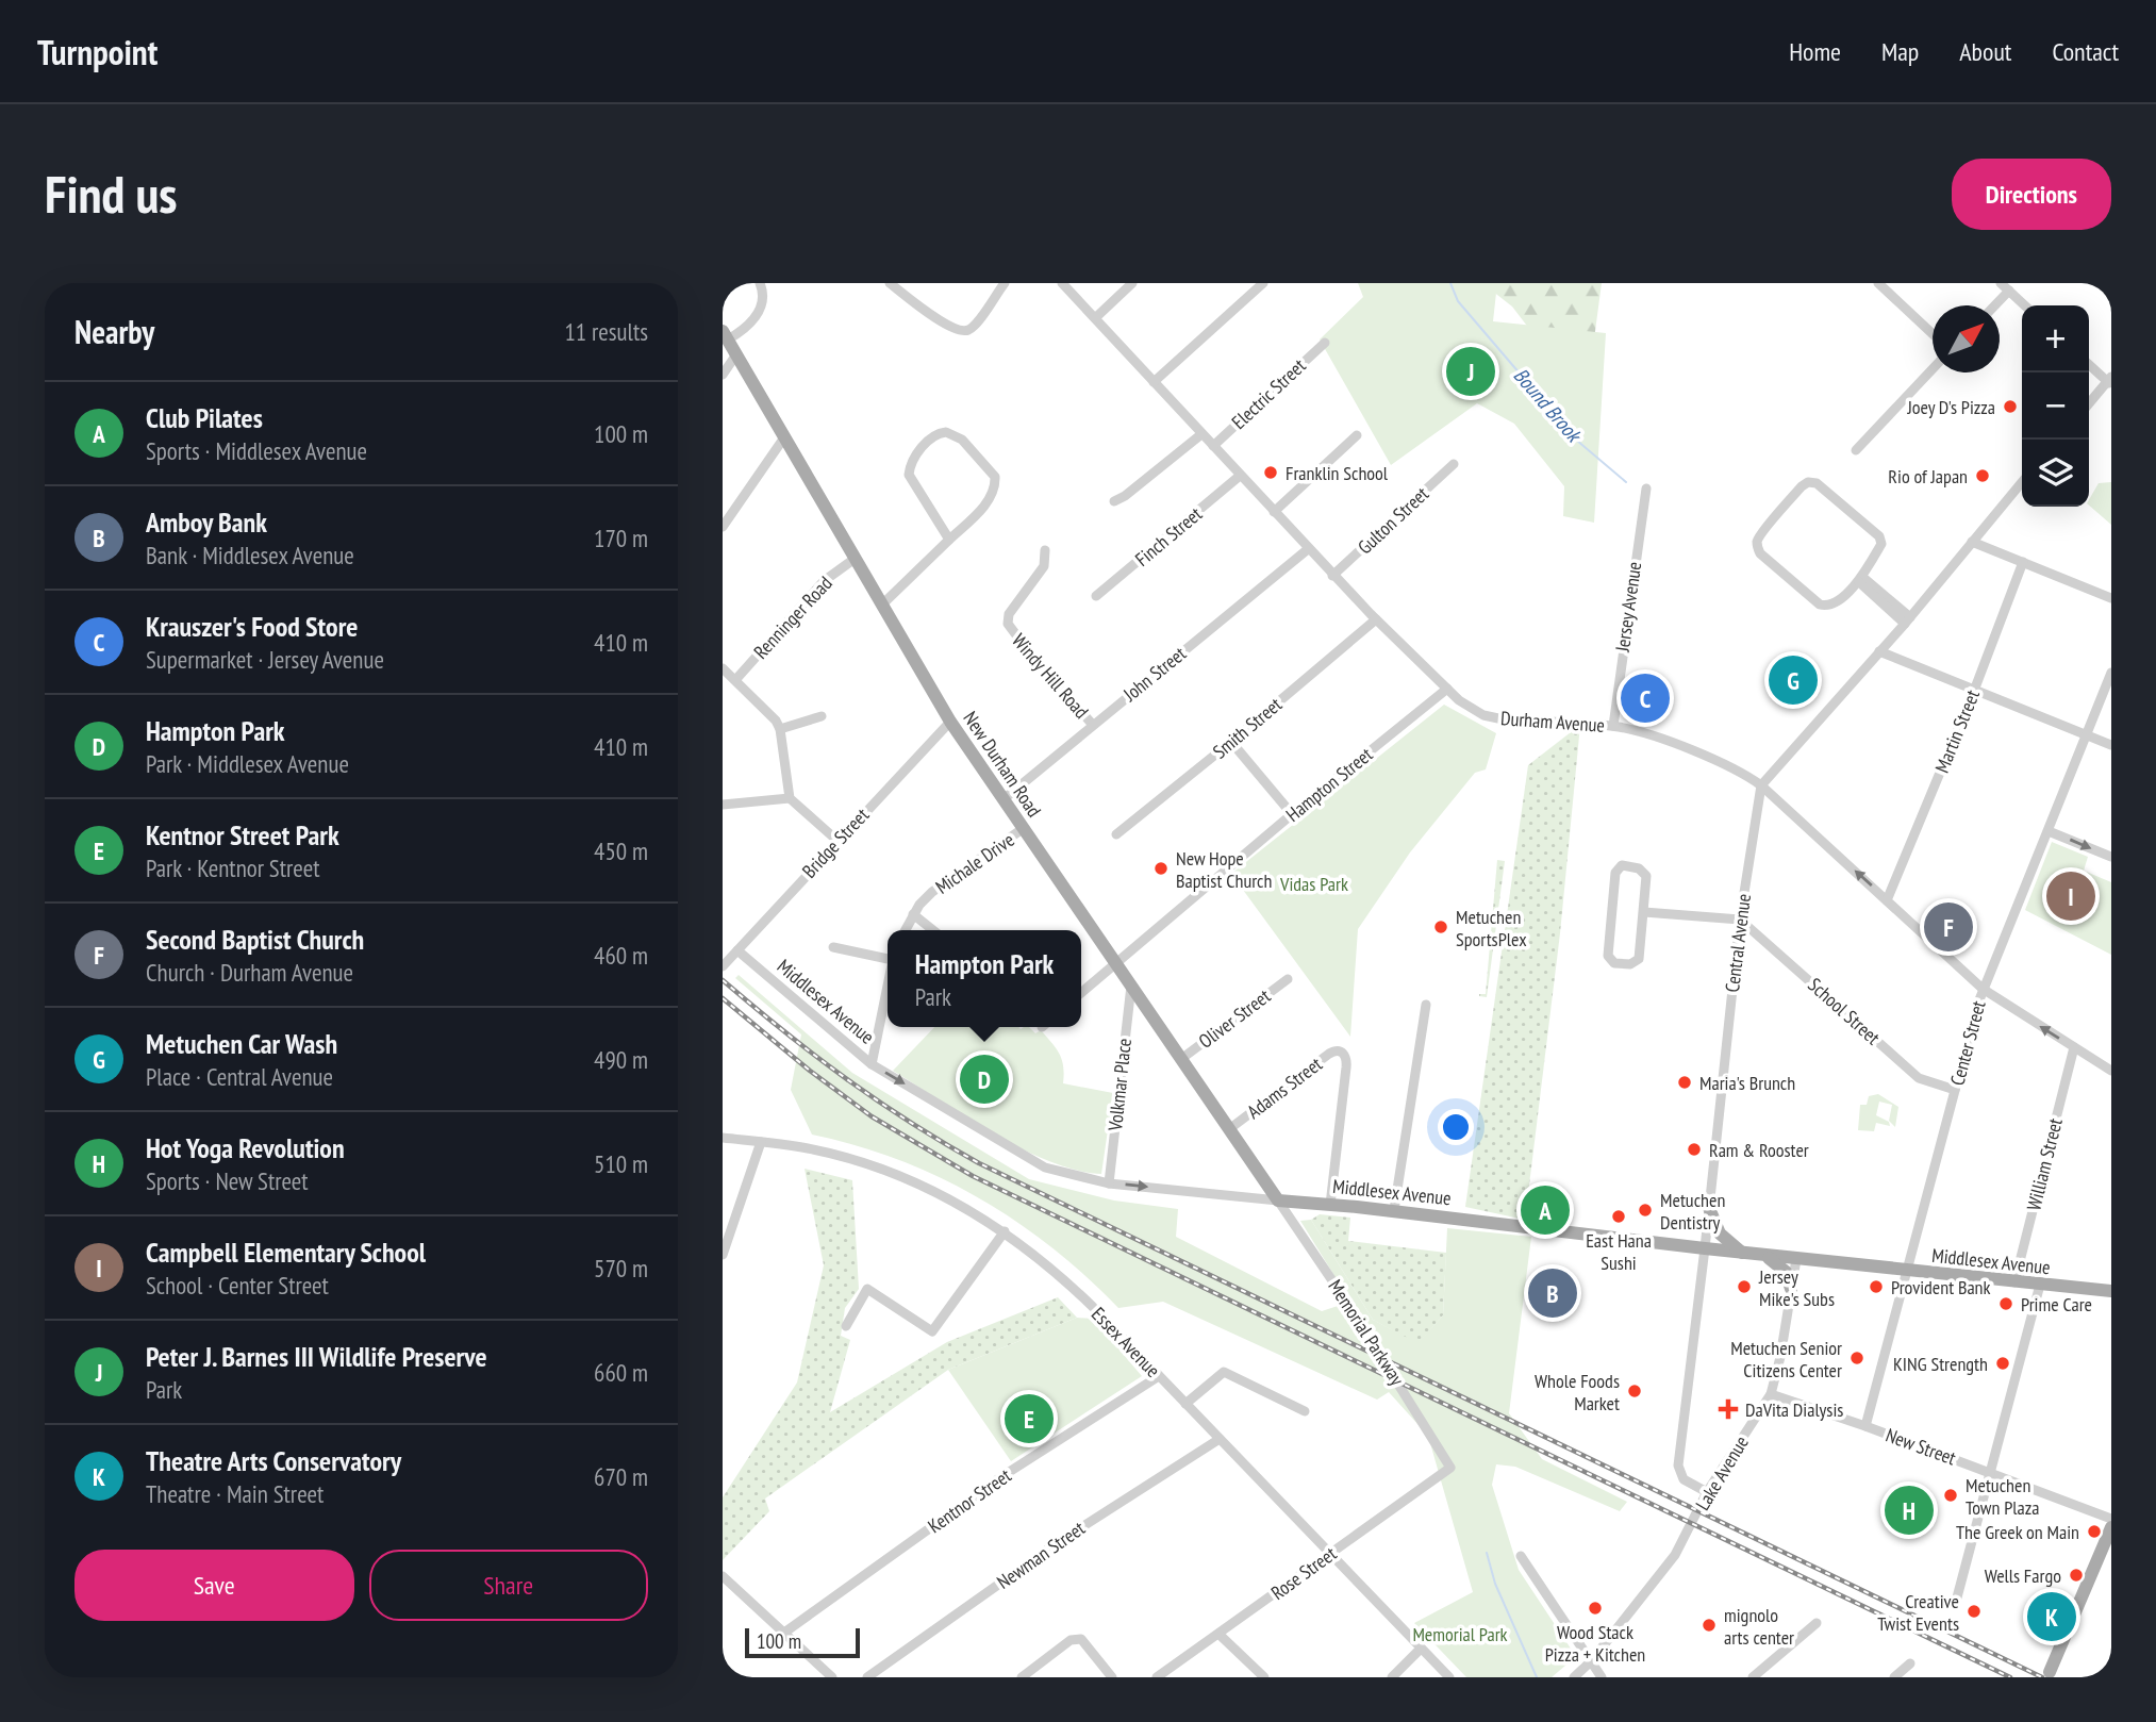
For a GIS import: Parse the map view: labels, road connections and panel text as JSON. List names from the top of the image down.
{
  "streets": {
    "main road": ["New Durham Road", "Middlesex Avenue"],
    "street": [
      "Electric Street",
      "Gulton Street",
      "Finch Street",
      "Jersey Avenue",
      "Renninger Road",
      "John Street",
      "Windy Hill Road",
      "Durham Avenue",
      "Smith Street",
      "Martin Street",
      "Hampton Street",
      "Bridge Street",
      "Michale Drive",
      "Central Avenue",
      "School Street",
      "Oliver Street",
      "Center Street",
      "Volkmar Place",
      "Adams Street",
      "William Street",
      "Memorial Parkway",
      "Essex Avenue",
      "New Street",
      "Lake Avenue",
      "Kentnor Street",
      "Newman Street",
      "Rose Street"
    ]
  },
  "crossings": [
    ["Electric Street", "Durham Avenue"],
    ["Gulton Street", "Durham Avenue"],
    ["Finch Street", "Durham Avenue"],
    ["Jersey Avenue", "Durham Avenue"],
    ["Renninger Road", "New Durham Road"],
    ["John Street", "Windy Hill Road"],
    ["John Street", "Durham Avenue"],
    ["John Street", "New Durham Road"],
    ["Durham Avenue", "Smith Street"],
    ["Durham Avenue", "Martin Street"],
    ["Durham Avenue", "Hampton Street"],
    ["Durham Avenue", "Central Avenue"],
    ["Durham Avenue", "Center Street"],
    ["Durham Avenue", "William Street"],
    ["New Durham Road", "Hampton Street"],
    ["New Durham Road", "Bridge Street"],
    ["New Durham Road", "Michale Drive"],
    ["New Durham Road", "Middlesex Avenue"],
    ["New Durham Road", "Oliver Street"],
    ["New Durham Road", "Volkmar Place"],
    ["New Durham Road", "Adams Street"],
    ["New Durham Road", "Memorial Parkway"],
    ["Bridge Street", "Middlesex Avenue"],
    ["Central Avenue", "Middlesex Avenue"],
    ["Central Avenue", "School Street"],
    ["Central Avenue", "Lake Avenue"],
    ["Middlesex Avenue", "Center Street"],
    ["Middlesex Avenue", "Volkmar Place"],
    ["Middlesex Avenue", "Adams Street"],
    ["Middlesex Avenue", "William Street"],
    ["Middlesex Avenue", "Memorial Parkway"],
    ["Middlesex Avenue", "Lake Avenue"],
    ["School Street", "Center Street"],
    ["Center Street", "New Street"],
    ["Memorial Parkway", "Rose Street"],
    ["Essex Avenue", "Kentnor Street"],
    ["Essex Avenue", "Newman Street"],
    ["Essex Avenue", "Rose Street"],
    ["New Street", "Lake Avenue"]
  ],
  "water": ["Bound Brook"],
  "parks": ["Vidas Park", "Memorial Park"],
  "places": {
    "other": [
      "Joey D's Pizza",
      "Franklin School",
      "Rio of Japan",
      "New Hope Baptist Church",
      "Metuchen SportsPlex",
      "Maria's Brunch",
      "Ram & Rooster",
      "Metuchen Dentistry",
      "East Hana Sushi",
      "Jersey Mike's Subs",
      "Provident Bank",
      "Prime Care",
      "Metuchen Senior Citizens Center",
      "KING Strength",
      "Whole Foods Market",
      "Metuchen Town Plaza",
      "The Greek on Main",
      "Wells Fargo",
      "Wood Stack Pizza + Kitchen",
      "Creative Twist Events",
      "mignolo arts center"
    ],
    "health": ["DaVita Dialysis"]
  },
  "scale_bar": "100 m",
  "north": "top right",
  "page": {
    "header": "Turnpoint",
    "nav": [
      "Home",
      "Map",
      "About",
      "Contact"
    ],
    "buttons": [
      "Directions",
      ["Save", "Share"]
    ],
    "title": "Find us",
    "heading": ["Nearby", "11 results"],
    "map_buttons": ["+", "−"],
    "pins": [
      "J",
      "G",
      "C",
      "I",
      "F",
      "D",
      "A",
      "B",
      "E",
      "H",
      "K"
    ],
    "list": [
      {
        "mark": "A",
        "name": "Club Pilates",
        "note": "Sports · Middlesex Avenue",
        "value": "100 m"
      },
      {
        "mark": "B",
        "name": "Amboy Bank",
        "note": "Bank · Middlesex Avenue",
        "value": "170 m"
      },
      {
        "mark": "C",
        "name": "Krauszer's Food Store",
        "note": "Supermarket · Jersey Avenue",
        "value": "410 m"
      },
      {
        "mark": "D",
        "name": "Hampton Park",
        "note": "Park · Middlesex Avenue",
        "value": "410 m"
      },
      {
        "mark": "E",
        "name": "Kentnor Street Park",
        "note": "Park · Kentnor Street",
        "value": "450 m"
      },
      {
        "mark": "F",
        "name": "Second Baptist Church",
        "note": "Church · Durham Avenue",
        "value": "460 m"
      },
      {
        "mark": "G",
        "name": "Metuchen Car Wash",
        "note": "Place · Central Avenue",
        "value": "490 m"
      },
      {
        "mark": "H",
        "name": "Hot Yoga Revolution",
        "note": "Sports · New Street",
        "value": "510 m"
      },
      {
        "mark": "I",
        "name": "Campbell Elementary School",
        "note": "School · Center Street",
        "value": "570 m"
      },
      {
        "mark": "J",
        "name": "Peter J. Barnes III Wildlife Preserve",
        "note": "Park",
        "value": "660 m"
      },
      {
        "mark": "K",
        "name": "Theatre Arts Conservatory",
        "note": "Theatre · Main Street",
        "value": "670 m"
      }
    ],
    "popup": ["Hampton Park", "Park"],
    "scale": "100 m"
  }
}
